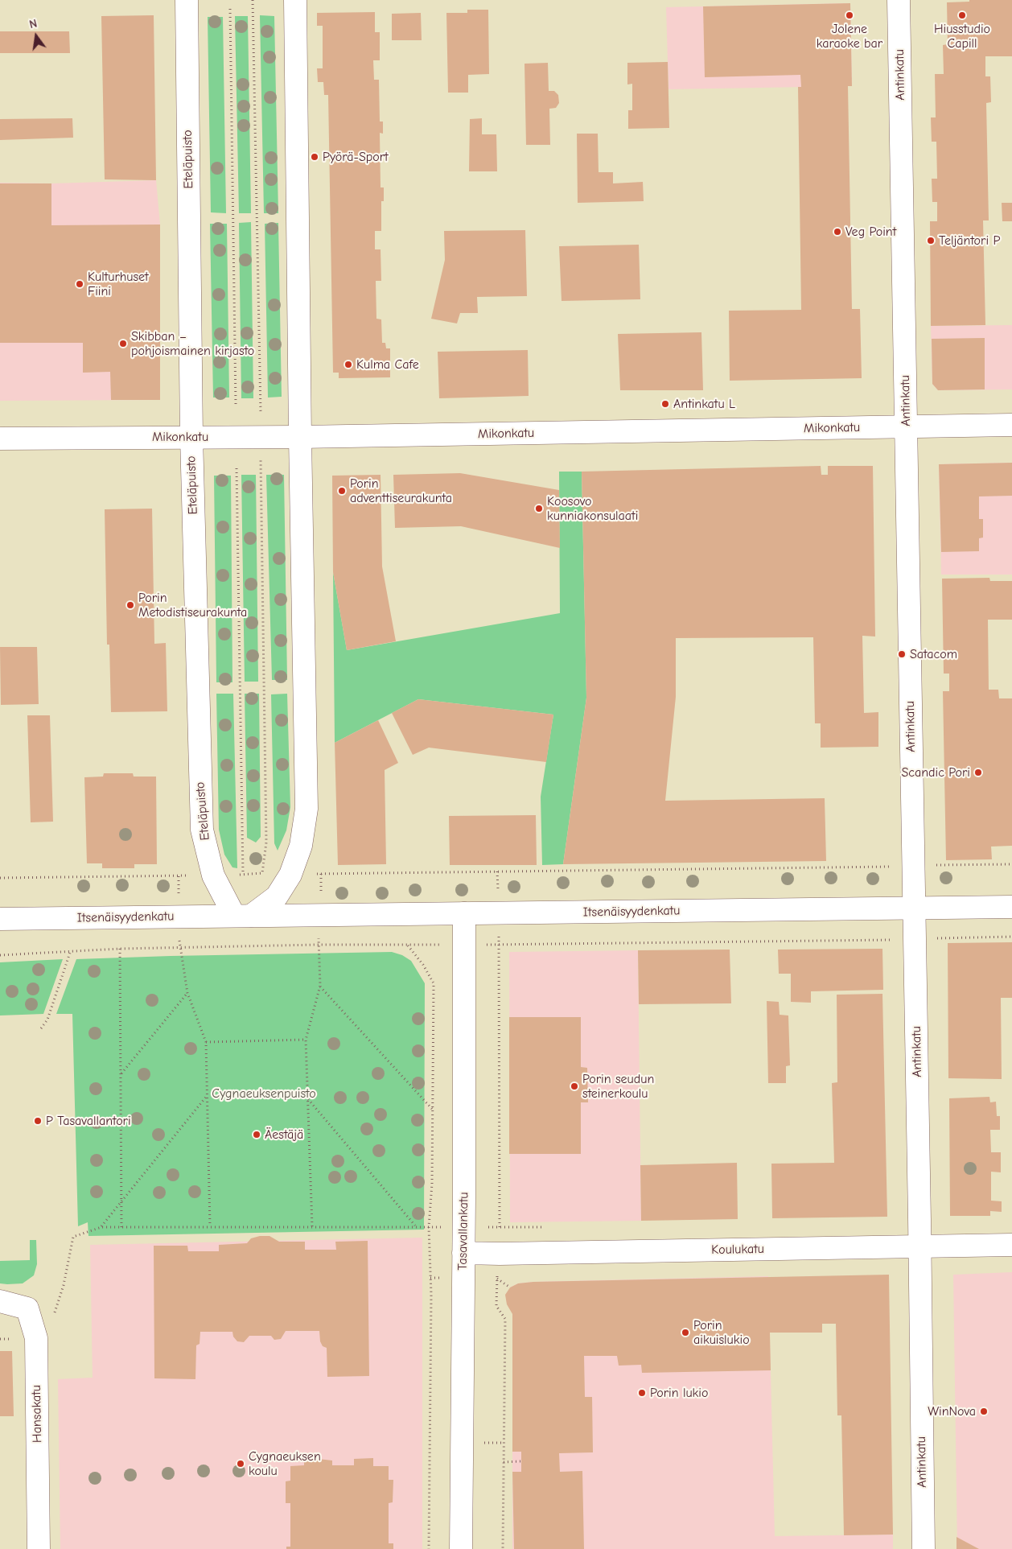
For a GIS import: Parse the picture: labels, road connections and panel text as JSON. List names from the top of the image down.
{
  "streets": {
    "street": [
      "Antinkatu",
      "Eteläpuisto",
      "Mikonkatu",
      "Itsenäisyydenkatu",
      "Tasavallankatu",
      "Koulukatu",
      "Hansakatu"
    ]
  },
  "crossings": [
    ["Antinkatu", "Mikonkatu"],
    ["Antinkatu", "Itsenäisyydenkatu"],
    ["Antinkatu", "Koulukatu"],
    ["Eteläpuisto", "Mikonkatu"],
    ["Eteläpuisto", "Itsenäisyydenkatu"],
    ["Itsenäisyydenkatu", "Tasavallankatu"],
    ["Tasavallankatu", "Koulukatu"]
  ],
  "parks": ["Cygnaeuksenpuisto"],
  "places": [
    "Jolene karaoke bar",
    "Hiusstudio Capill",
    "Pyörä-Sport",
    "Veg Point",
    "Teljäntori P",
    "Kulturhuset Fiini",
    "Skibban – pohjoismainen kirjasto",
    "Kulma Cafe",
    "Antinkatu L",
    "Porin adventtiseurakunta",
    "Koosovo kunniakonsulaati",
    "Porin Metodistiseurakunta",
    "Satacom",
    "Scandic Pori",
    "Porin seudun steinerkoulu",
    "P Tasavallantori",
    "Äestäjä",
    "Porin aikuislukio",
    "Porin lukio",
    "WinNova",
    "Cygnaeuksen koulu"
  ],
  "north": "top"
}
